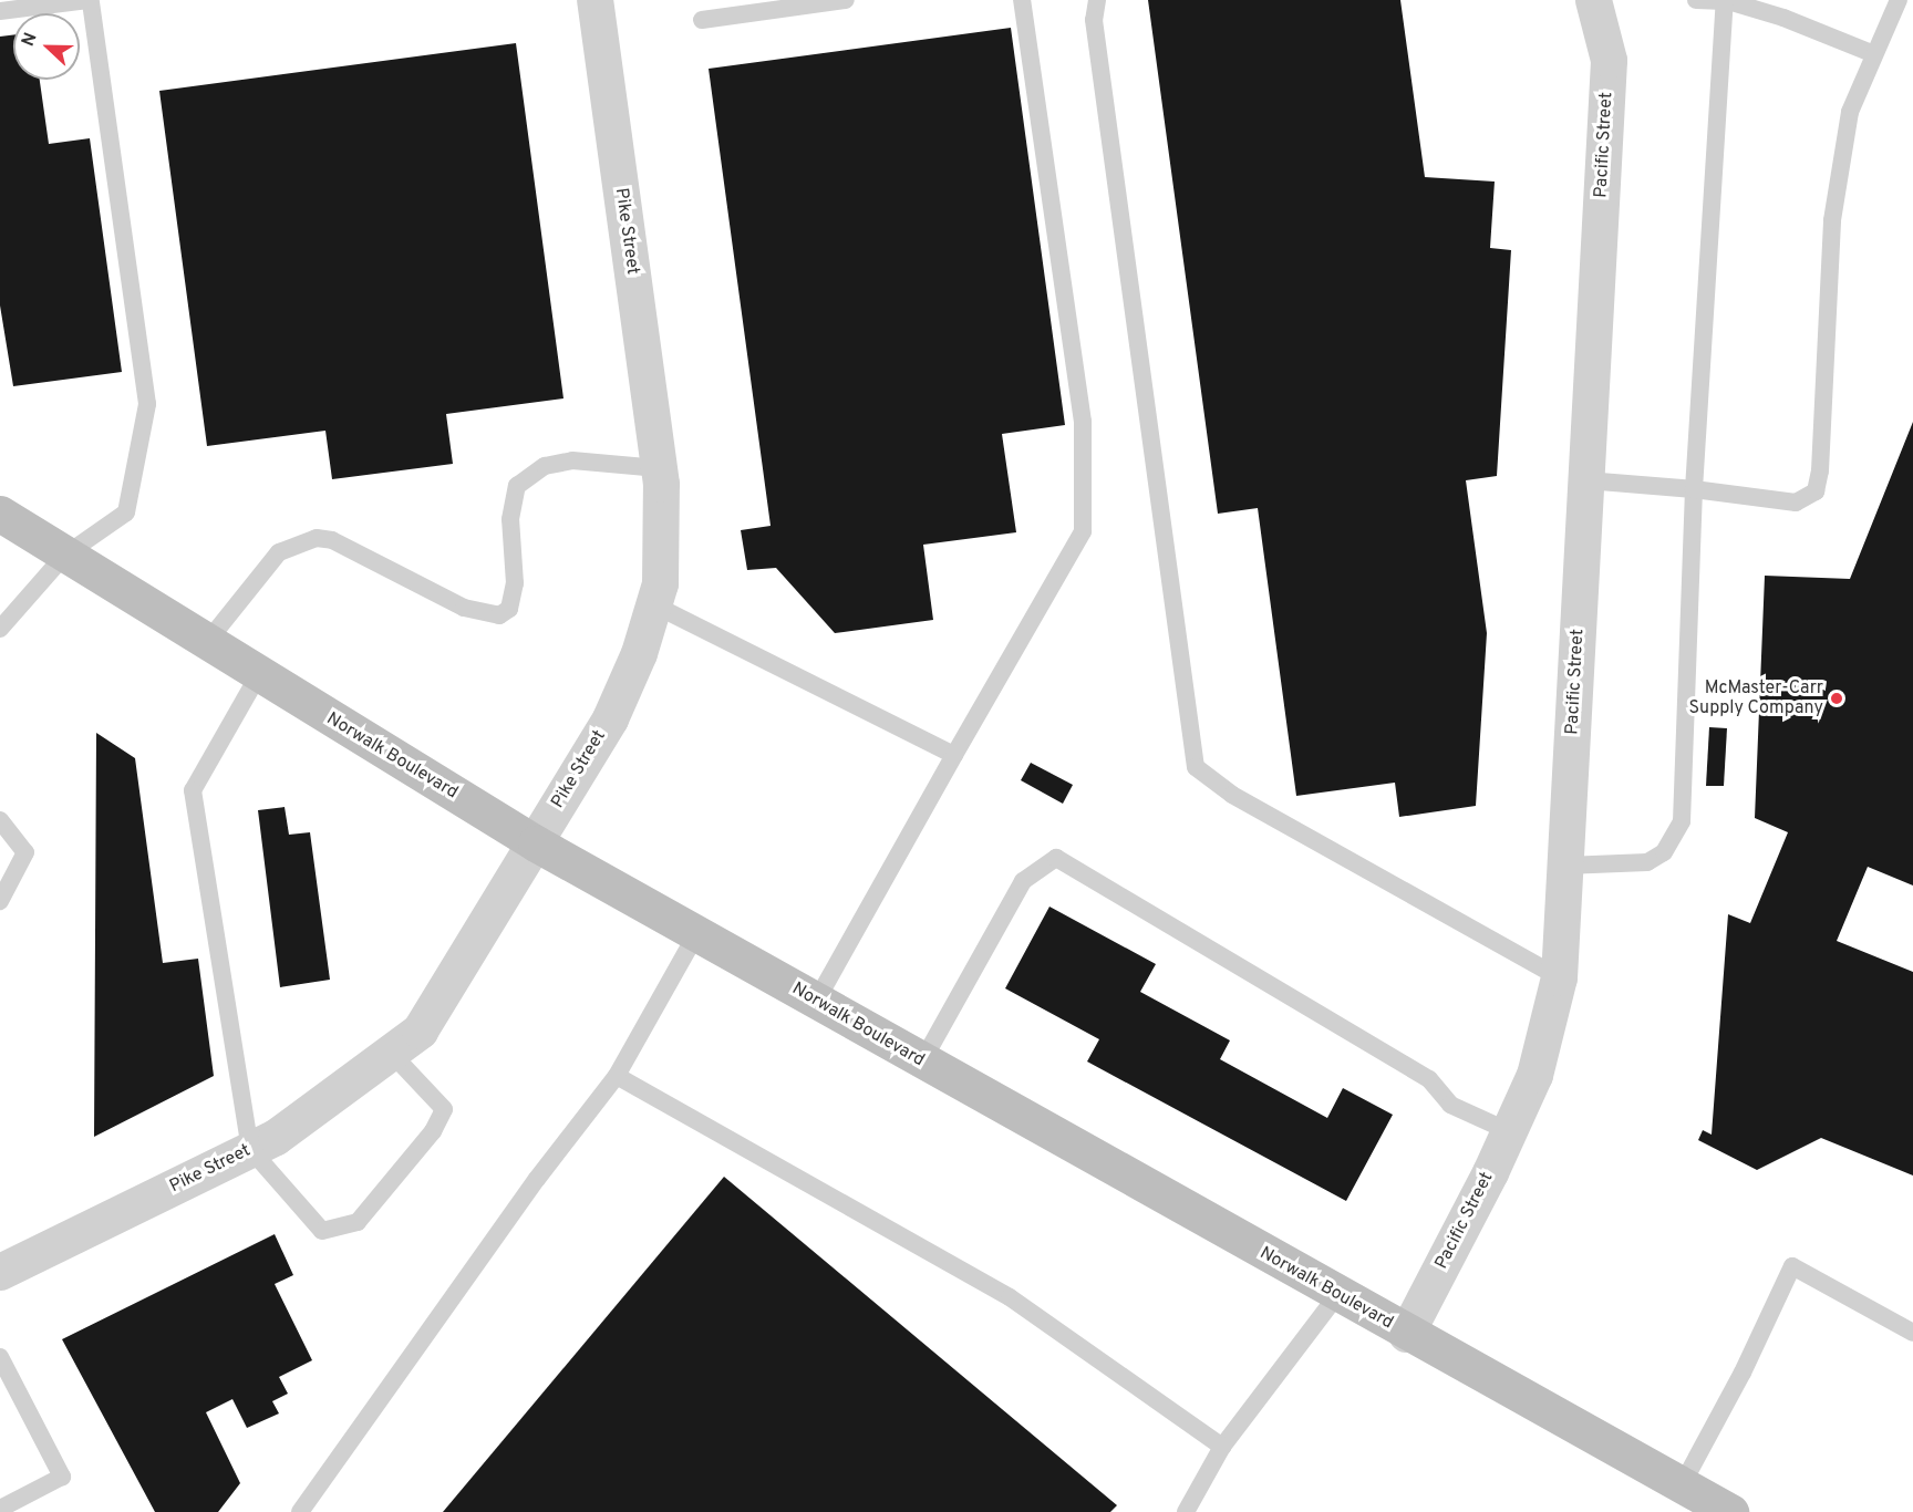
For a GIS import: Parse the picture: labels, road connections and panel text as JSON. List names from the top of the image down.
{
  "streets": {
    "main road": ["Norwalk Boulevard"],
    "street": ["Pacific Street", "Pike Street"]
  },
  "crossings": [
    ["Pacific Street", "Norwalk Boulevard"],
    ["Pike Street", "Norwalk Boulevard"]
  ],
  "places": ["McMaster-Carr Supply Company"],
  "north": "left"
}
